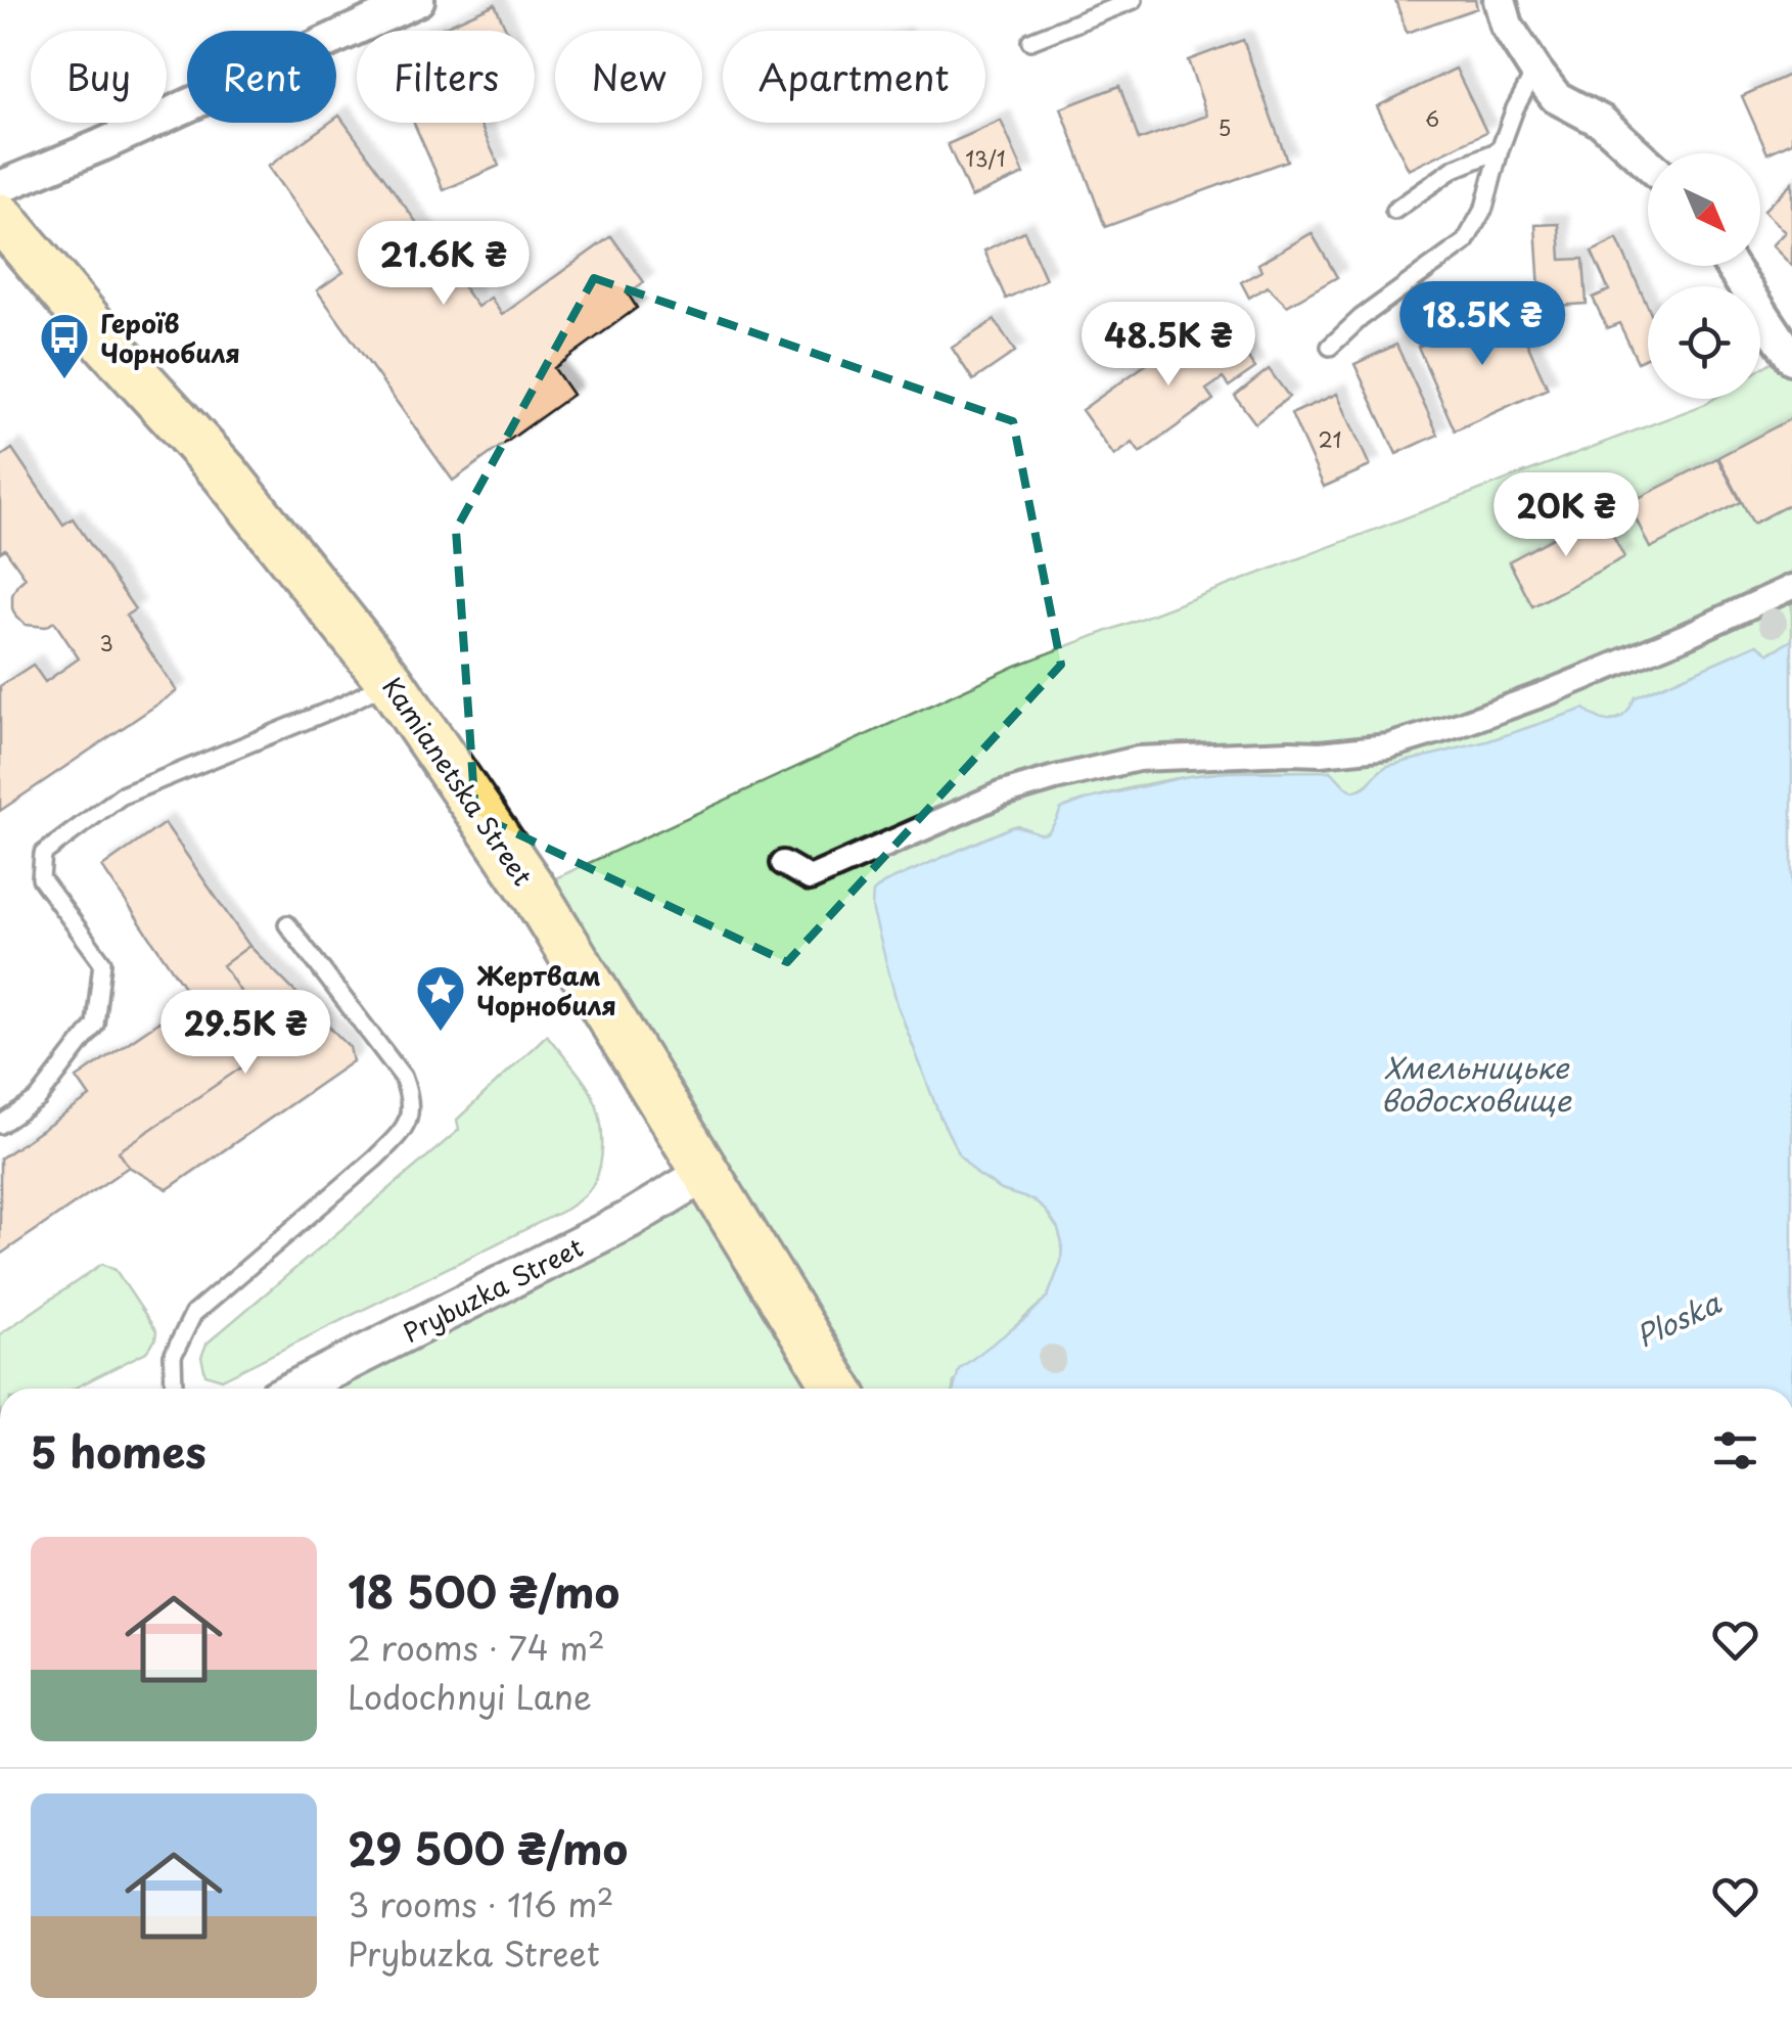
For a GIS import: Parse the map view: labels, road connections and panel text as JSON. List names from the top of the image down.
{
  "streets": {
    "main road": ["Kamianetska Street"],
    "street": ["Prybuzka Street"]
  },
  "crossings": [
    ["Kamianetska Street", "Prybuzka Street"]
  ],
  "water": ["Хмельницьке водосховище", "Ploska"],
  "places": {
    "bus stop": ["Героїв Чорнобиля"],
    "place": ["Жертвам Чорнобиля"]
  },
  "house_numbers": [
    "6",
    "5",
    "13/1",
    "21",
    "3"
  ],
  "north": "bottom right",
  "page": {
    "chip": [
      "Buy",
      "Rent",
      "Filters",
      "New",
      "Apartment"
    ],
    "price": [
      "21.6K ₴",
      "18.5K ₴",
      "48.5K ₴",
      "20K ₴",
      "29.5K ₴"
    ],
    "heading": "5 homes",
    "list": [
      {
        "name": "18 500 ₴/mo",
        "note": "2 rooms · 74 m² · Lodochnyi Lane"
      },
      {
        "name": "29 500 ₴/mo",
        "note": "3 rooms · 116 m² · Prybuzka Street"
      }
    ]
  }
}
